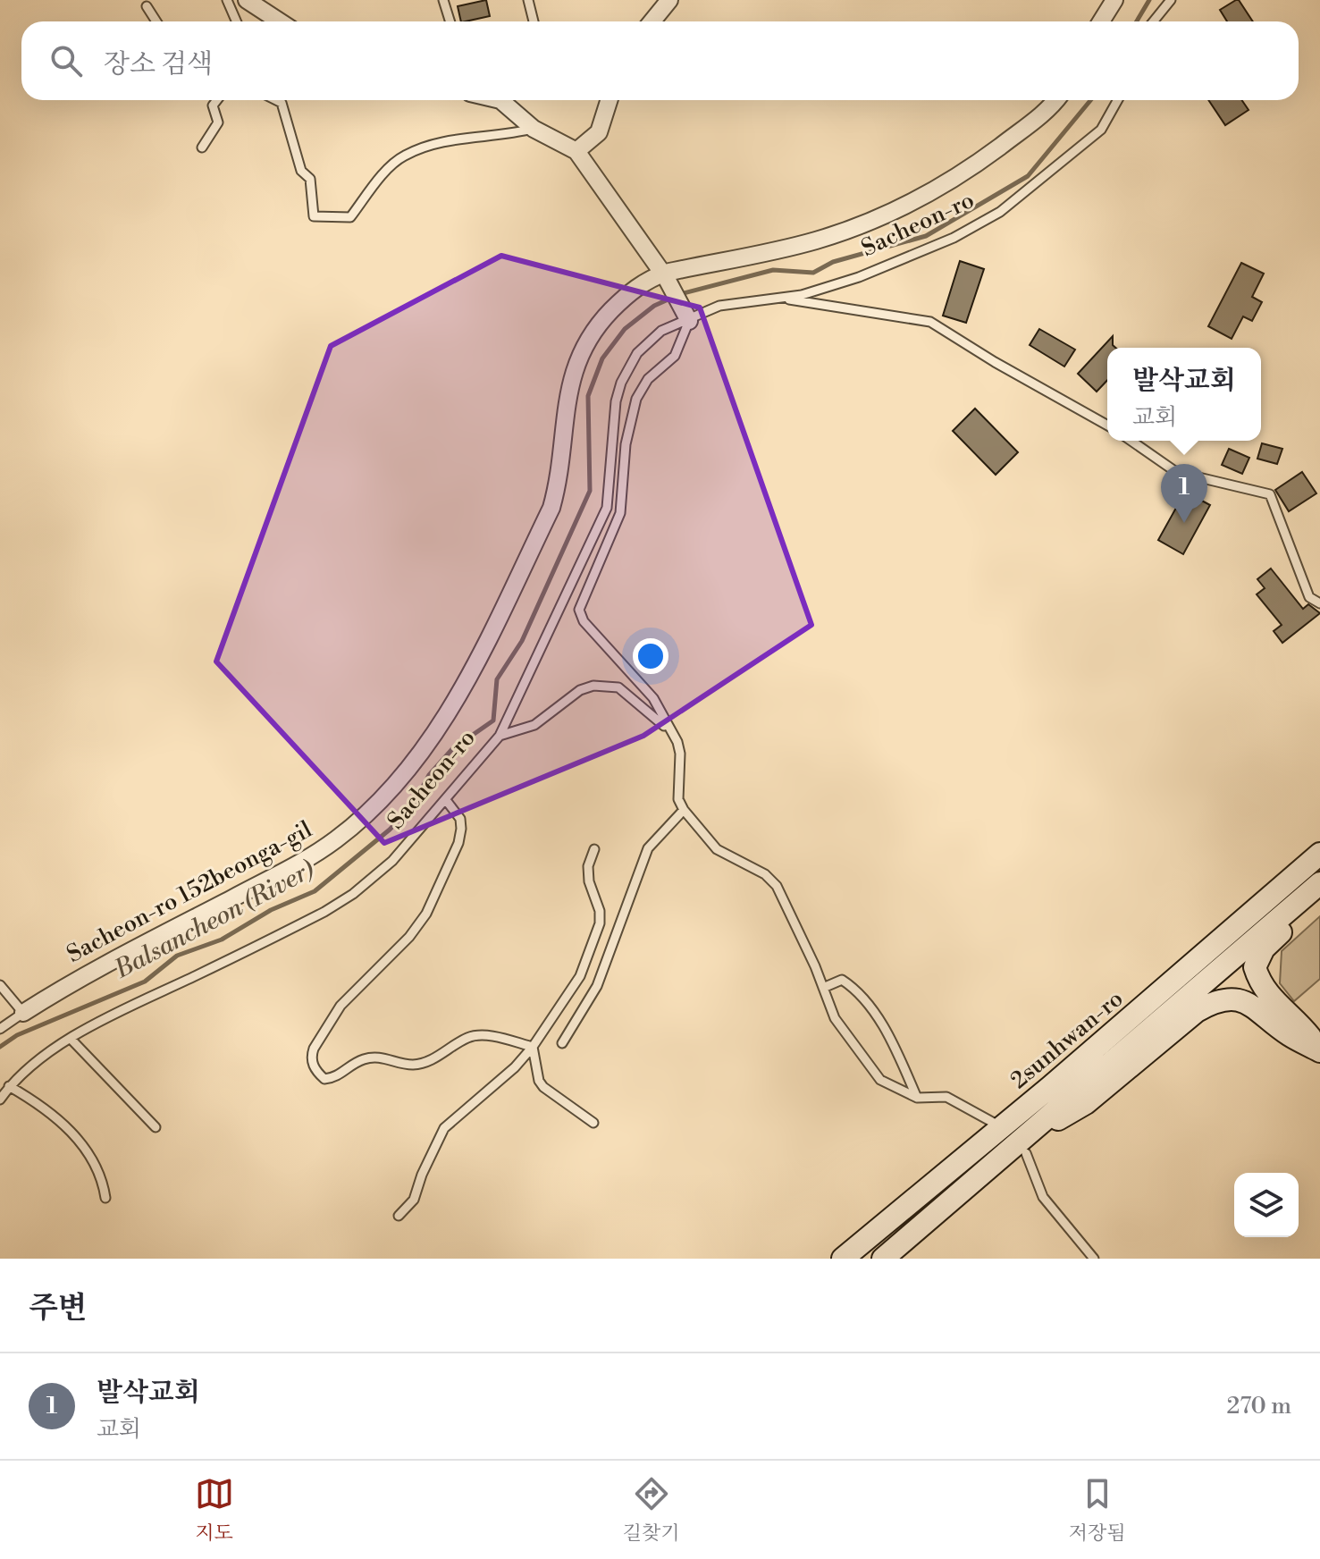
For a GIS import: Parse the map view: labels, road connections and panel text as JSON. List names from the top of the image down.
{
  "streets": {
    "street": ["Sacheon-ro 152beonga-gil", "2sunhwan-ro"],
    "lane": ["Sacheon-ro"]
  },
  "water": ["Balsancheon (River)"],
  "page": {
    "search": "장소 검색",
    "popup": ["발삭교회", "교회"],
    "pins": "1",
    "heading": "주변",
    "list": [
      {
        "mark": "1",
        "name": "발삭교회",
        "note": "교회",
        "value": "270 m"
      }
    ],
    "nav": ["지도", "길찾기", "저장됨"]
  }
}
